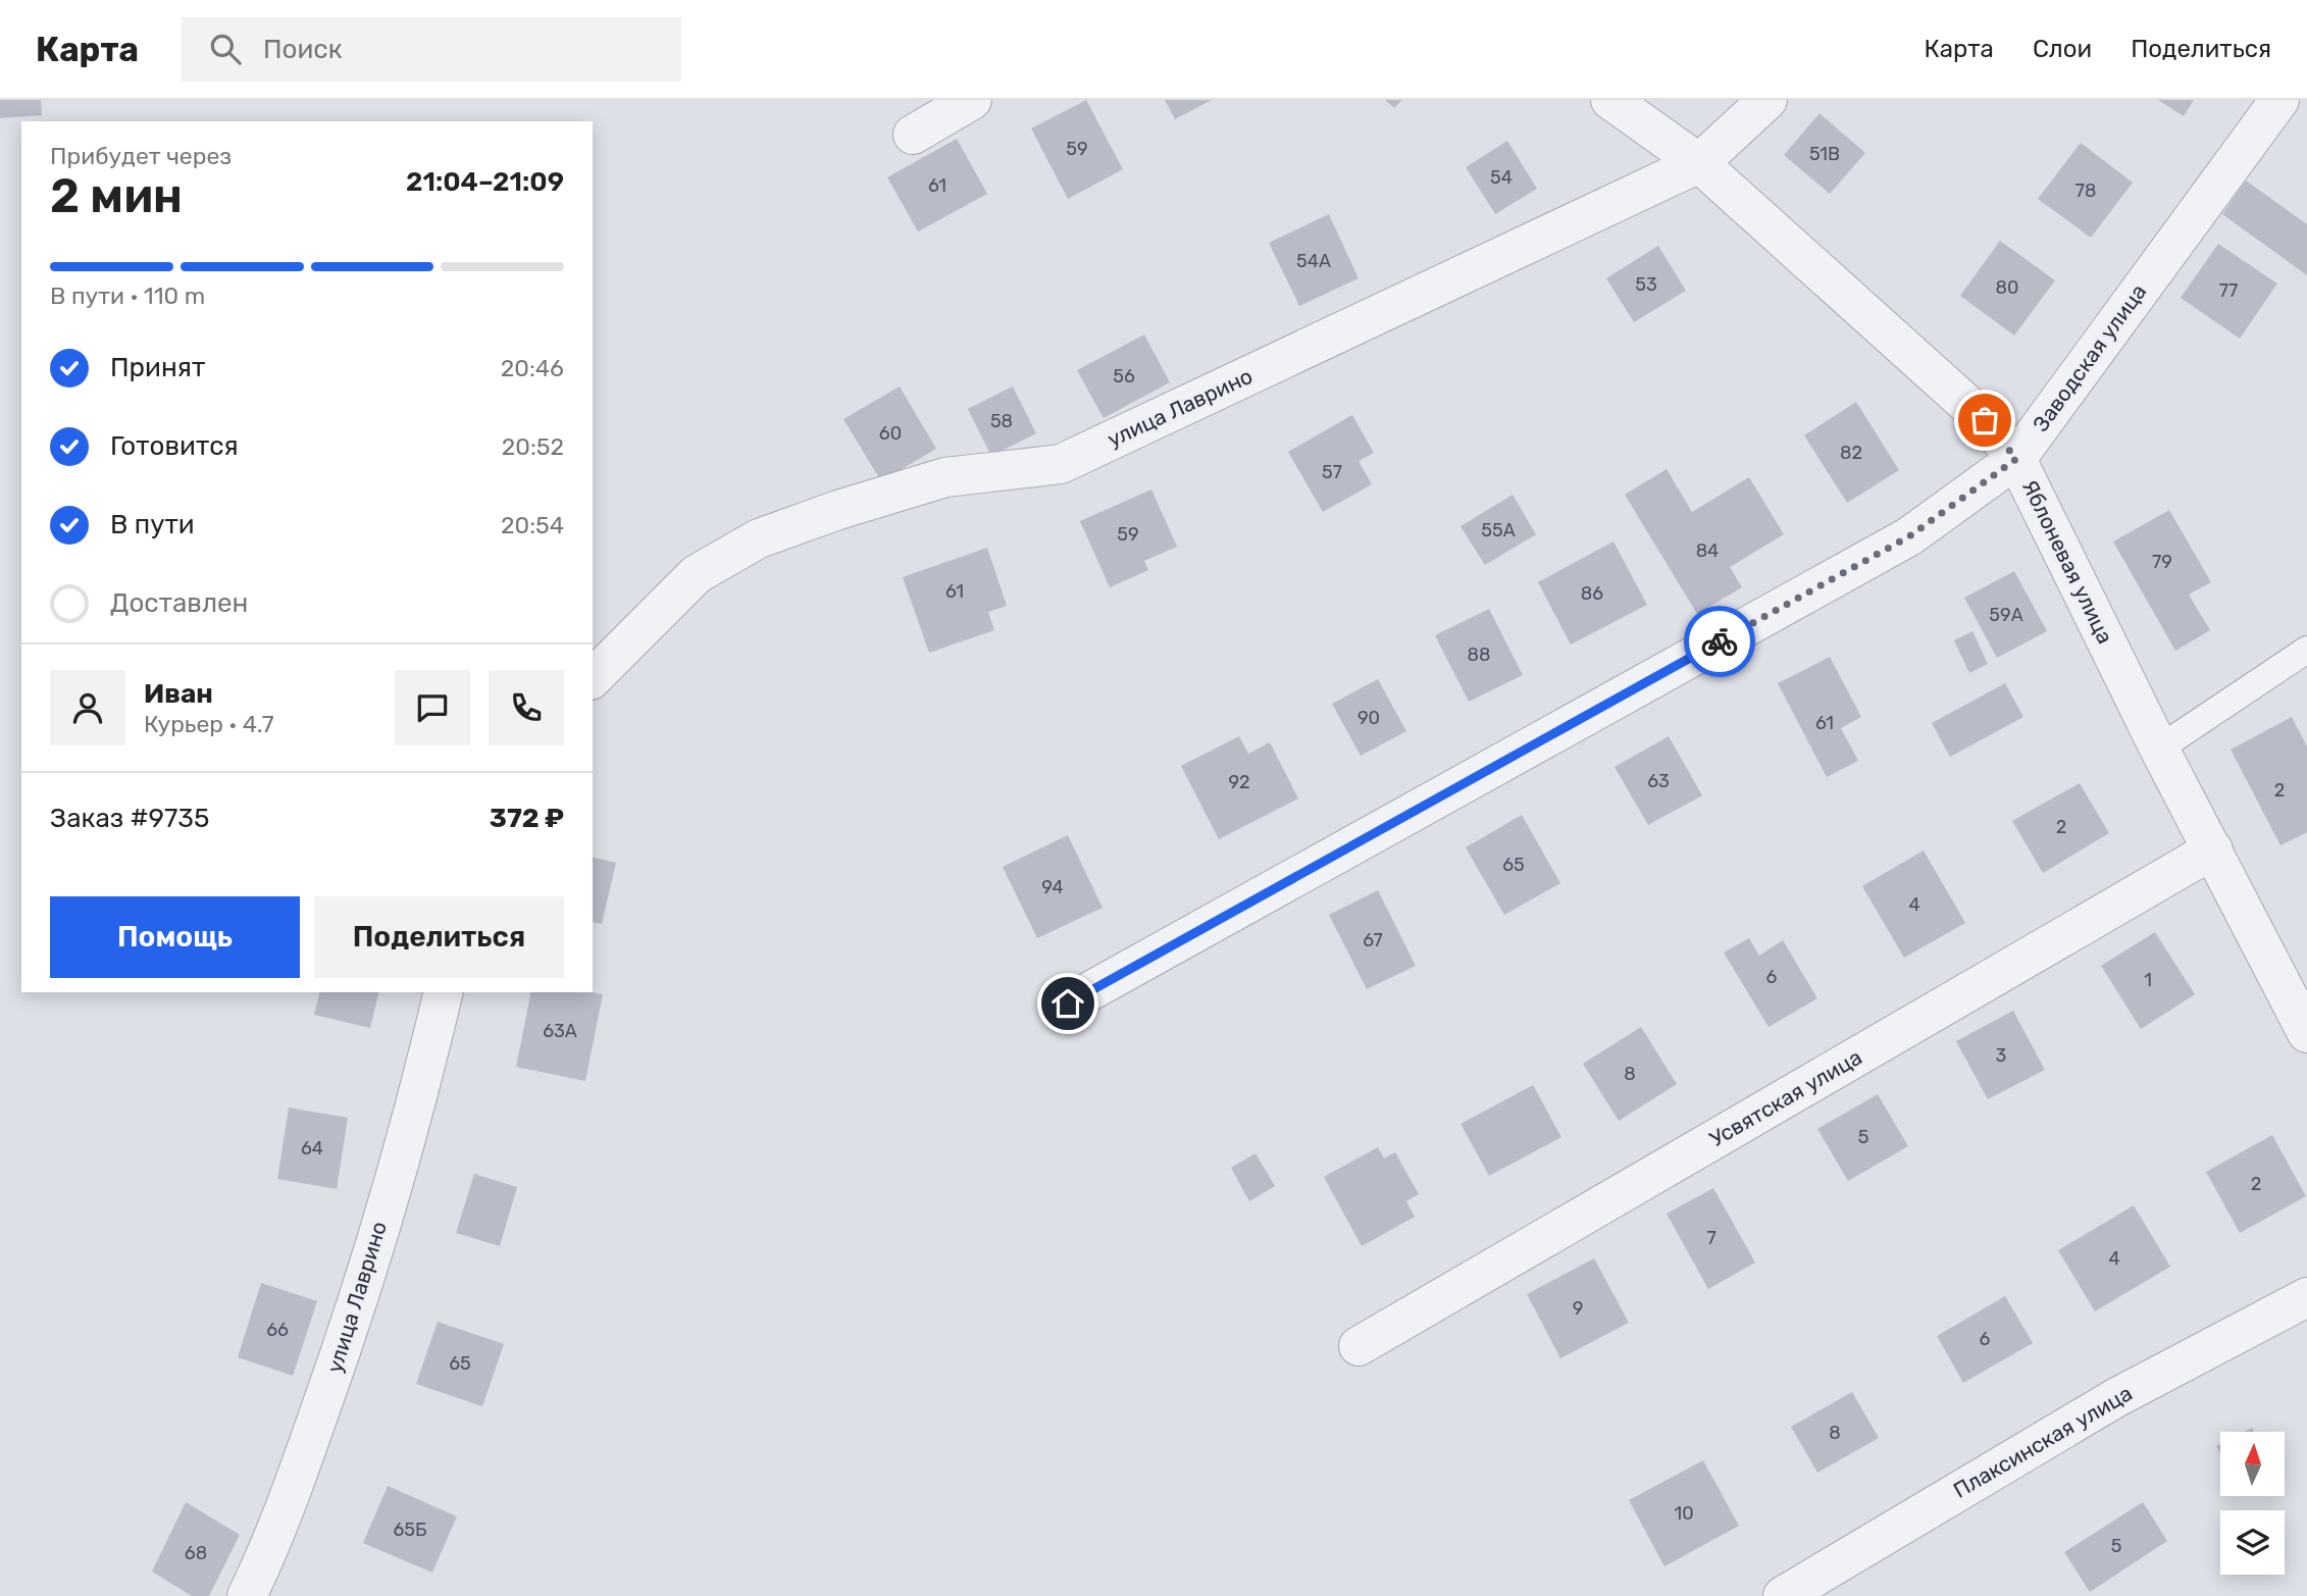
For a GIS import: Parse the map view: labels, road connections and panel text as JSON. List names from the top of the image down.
{
  "streets": {
    "street": [
      "Заводская улица",
      "улица Лаврино",
      "Яблоневая улица",
      "Усвятская улица",
      "Плаксинская улица"
    ]
  },
  "crossings": [
    ["Заводская улица", "Яблоневая улица"],
    ["улица Лаврино", "Яблоневая улица"],
    ["Яблоневая улица", "Усвятская улица"]
  ],
  "house_numbers": [
    "59",
    "51В",
    "54",
    "61",
    "78",
    "54А",
    "53",
    "80",
    "77",
    "56",
    "58",
    "60",
    "82",
    "57",
    "55А",
    "59",
    "84",
    "79",
    "61",
    "86",
    "59А",
    "88",
    "90",
    "61",
    "63",
    "92",
    "2",
    "2",
    "65",
    "94",
    "4",
    "67",
    "6",
    "1",
    "63А",
    "3",
    "8",
    "5",
    "64",
    "2",
    "7",
    "4",
    "9",
    "66",
    "6",
    "65",
    "8",
    "10",
    "65Б",
    "5",
    "68"
  ],
  "north": "top",
  "page": {
    "header": "Карта",
    "search": "Поиск",
    "nav": ["Карта", "Слои", "Поделиться"],
    "heading": ["2 мин", "Прибудет через", "21:04–21:09"],
    "panel": [
      "Иван",
      "Курьер · 4.7",
      "Заказ #9735",
      "372 ₽"
    ],
    "bar": "В пути · 110 m",
    "list": [
      ["Принят", "20:46"],
      ["Готовится", "20:52"],
      ["В пути", "20:54"],
      "Доставлен"
    ],
    "buttons": ["Помощь", "Поделиться"]
  }
}
